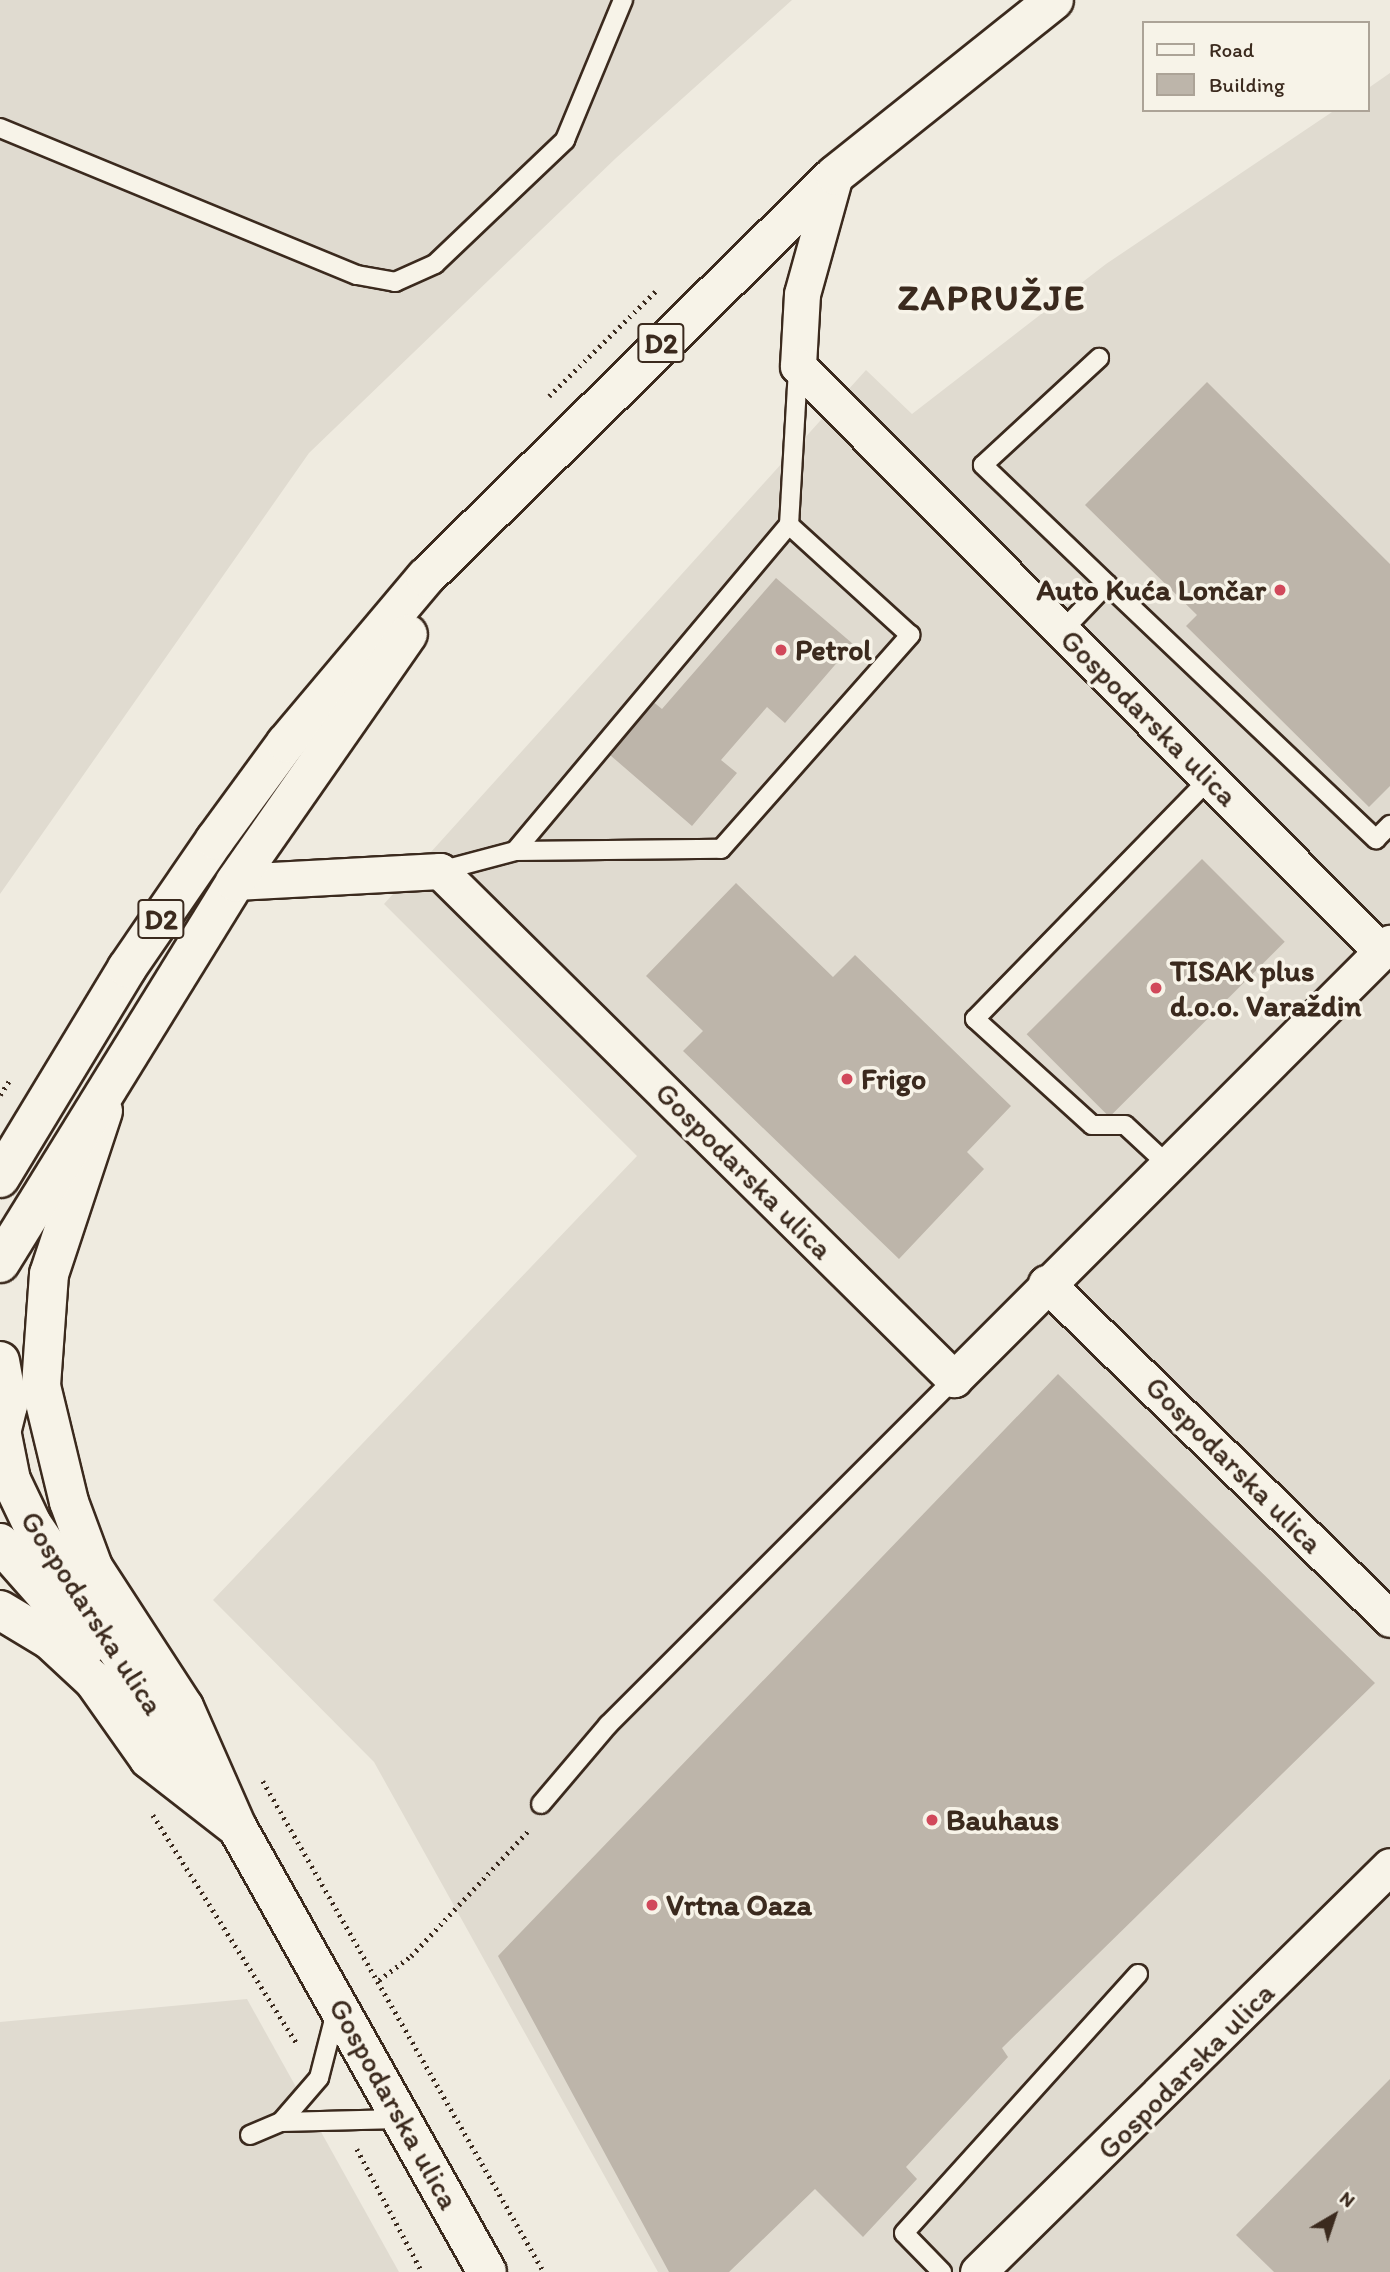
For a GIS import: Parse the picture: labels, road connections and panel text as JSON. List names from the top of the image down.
{
  "streets": {
    "main road": ["D2", "Gospodarska ulica"]
  },
  "districts": ["ZAPRUŽJE"],
  "places": [
    "Auto Kuća Lončar",
    "Petrol",
    "TISAK plus d.o.o. Varaždin",
    "Frigo",
    "Bauhaus",
    "Vrtna Oaza"
  ],
  "legend": ["Road", "Building"],
  "north": "top right"
}
